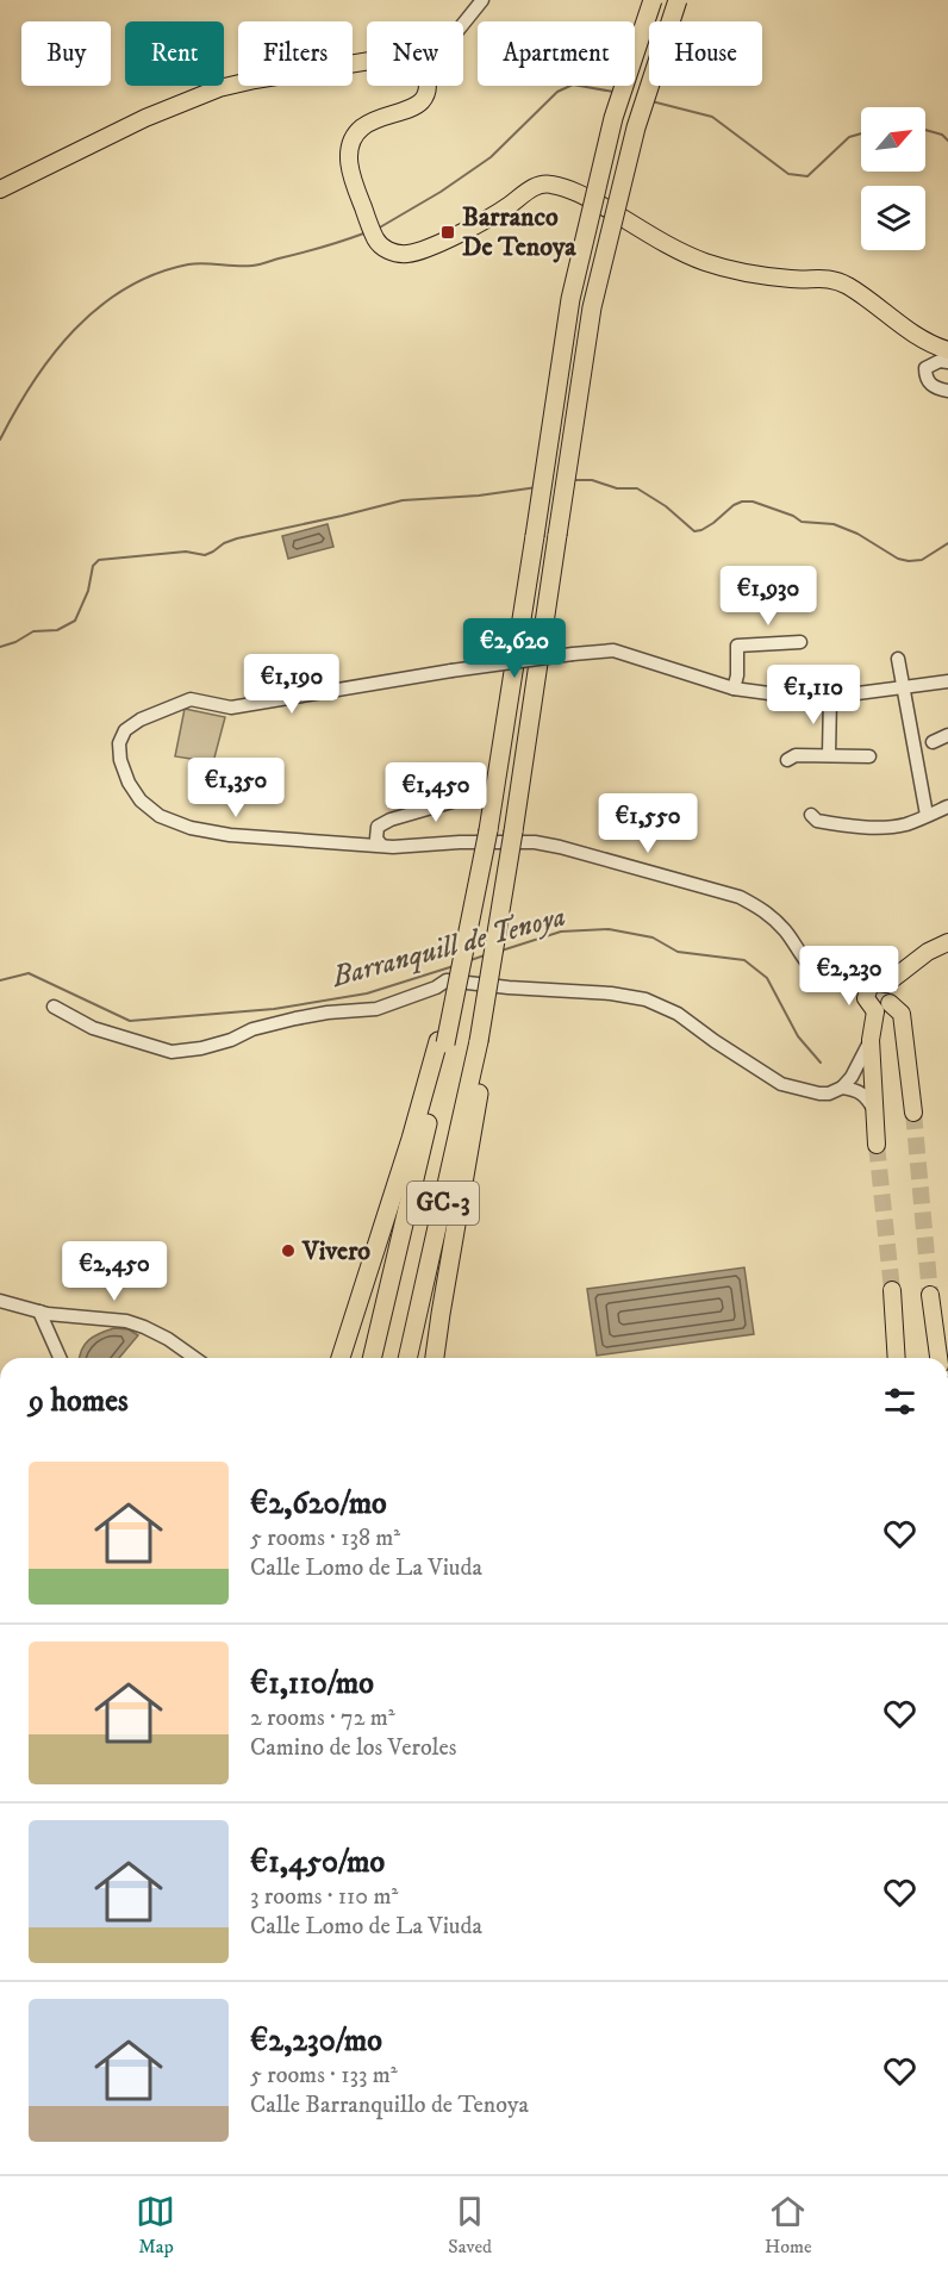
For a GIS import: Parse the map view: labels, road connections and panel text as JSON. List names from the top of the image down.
{
  "streets": {
    "highway": ["GC-3"]
  },
  "water": ["Barranquill de Tenoya"],
  "places": {
    "transit": ["Barranco De Tenoya"],
    "other": ["Vivero"]
  },
  "north": "top right",
  "page": {
    "chip": [
      "Buy",
      "Rent",
      "Filters",
      "New",
      "Apartment",
      "House"
    ],
    "price": [
      "€1,930",
      "€2,620",
      "€1,190",
      "€1,110",
      "€1,350",
      "€1,450",
      "€1,550",
      "€2,230",
      "€2,450"
    ],
    "heading": "9 homes",
    "list": [
      {
        "name": "€2,620/mo",
        "note": "5 rooms · 138 m² · Calle Lomo de La Viuda"
      },
      {
        "name": "€1,110/mo",
        "note": "2 rooms · 72 m² · Camino de los Veroles"
      },
      {
        "name": "€1,450/mo",
        "note": "3 rooms · 110 m² · Calle Lomo de La Viuda"
      },
      {
        "name": "€2,230/mo",
        "note": "5 rooms · 133 m² · Calle Barranquillo de Tenoya"
      }
    ],
    "tabs": ["Map", "Saved", "Home"]
  }
}
